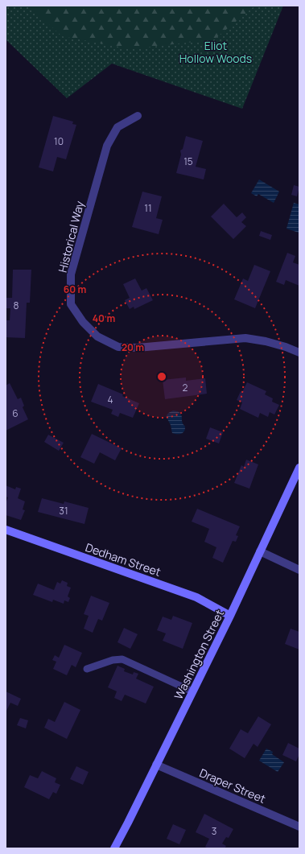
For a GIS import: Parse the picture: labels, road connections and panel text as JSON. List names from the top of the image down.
{
  "streets": {
    "main road": ["Dedham Street", "Washington Street"],
    "street": ["Historical Way", "Draper Street"]
  },
  "crossings": [
    ["Dedham Street", "Washington Street"],
    ["Washington Street", "Draper Street"]
  ],
  "parks": ["Eliot Hollow Woods"],
  "house_numbers": [
    "10",
    "15",
    "11",
    "8",
    "2",
    "4",
    "6",
    "31",
    "3"
  ],
  "rings": ["60 m", "40 m", "20 m"]
}
